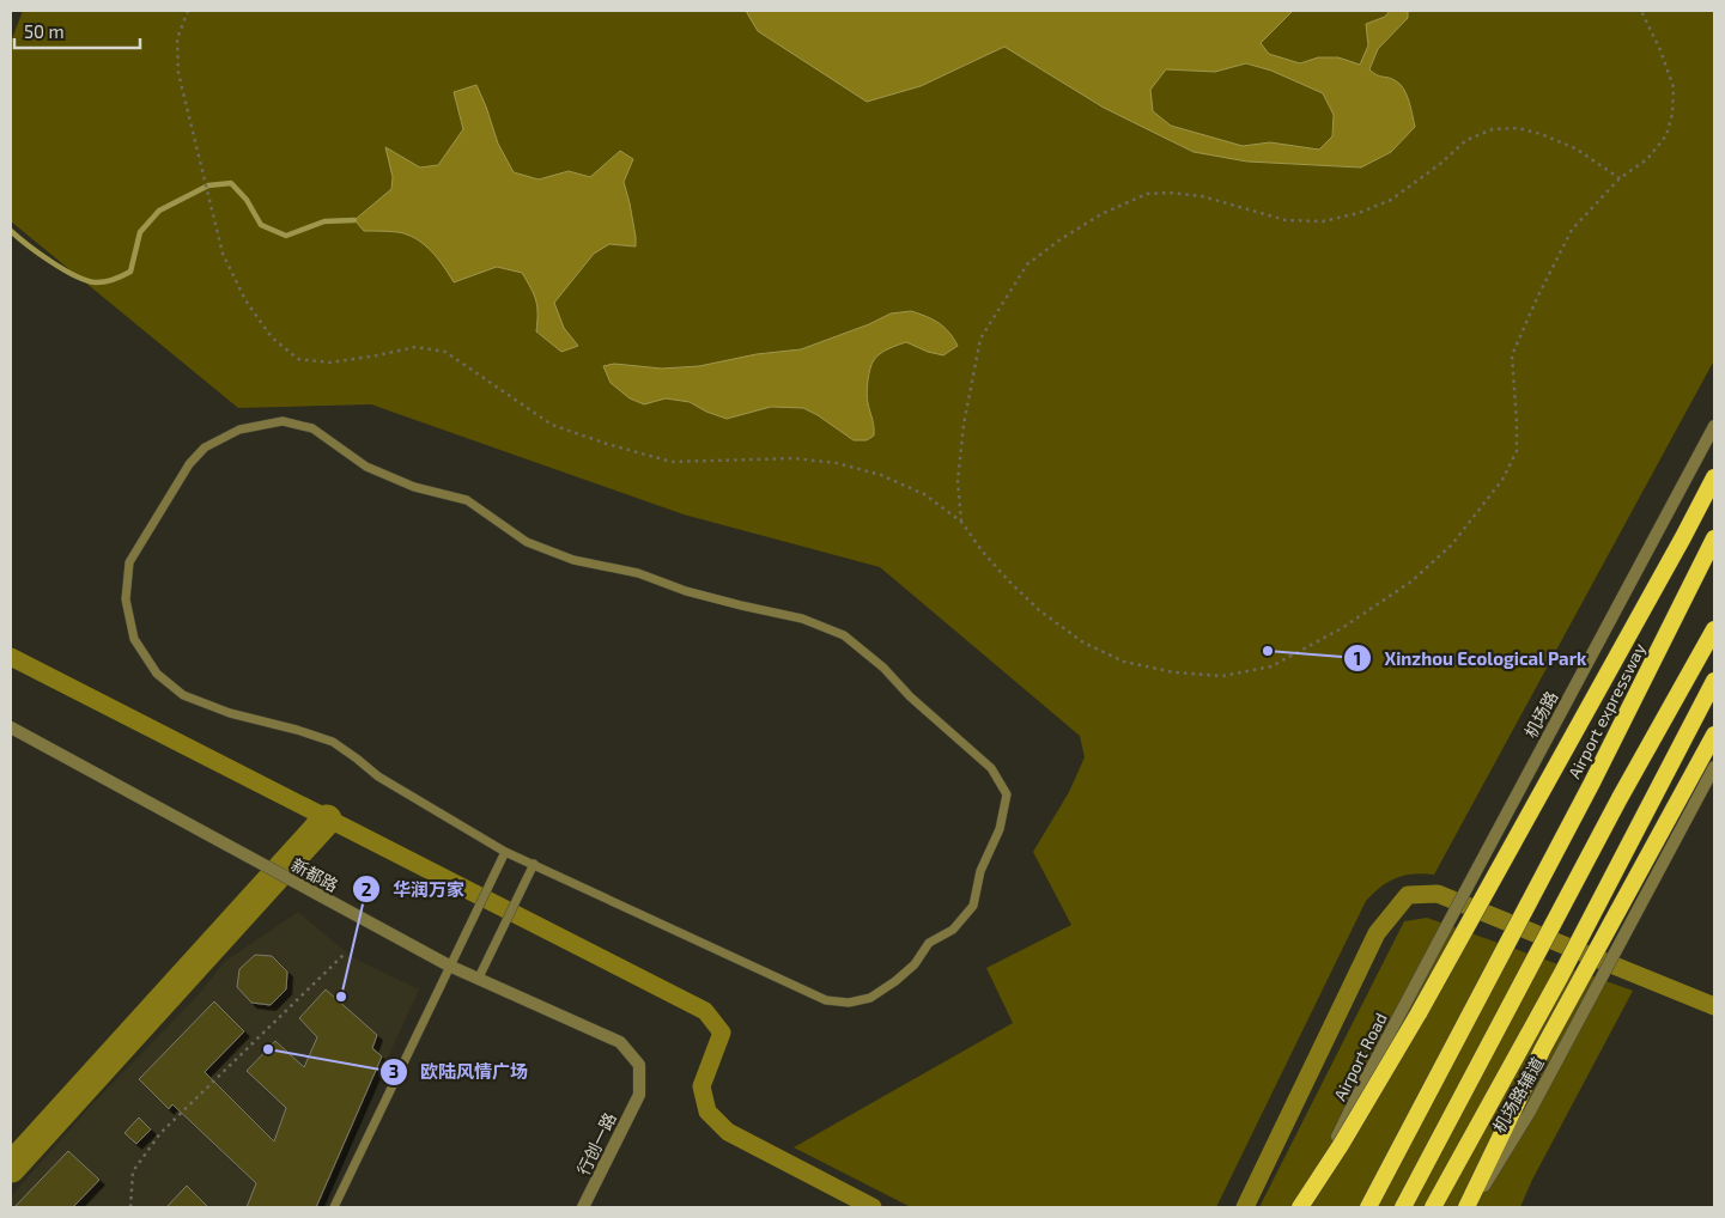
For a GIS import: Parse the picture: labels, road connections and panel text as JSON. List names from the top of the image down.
{
  "streets": {
    "highway": ["Airport expressway"],
    "street": [
      "机场路",
      "新都路",
      "Airport Road",
      "机场路辅道",
      "行创一路"
    ]
  },
  "crossings": [
    ["机场路", "Airport Road"],
    ["新都路", "行创一路"]
  ],
  "places": ["Xinzhou Ecological Park", "华润万家", "欧陆风情广场"],
  "scale_bar": "50 m"
}
